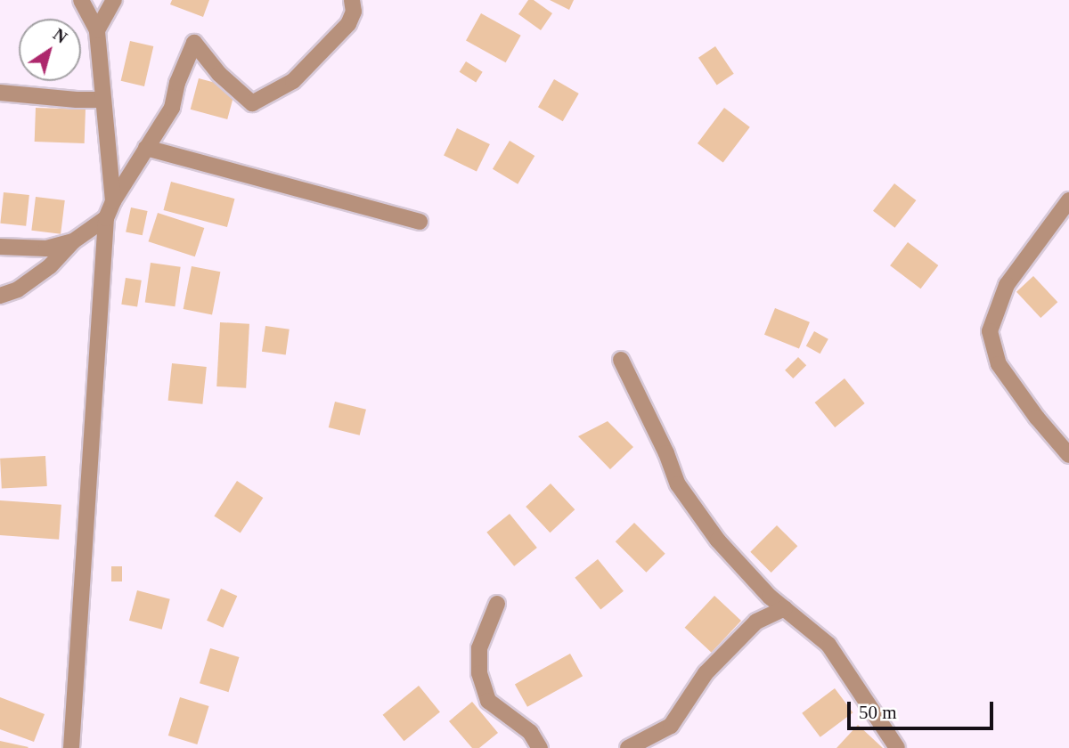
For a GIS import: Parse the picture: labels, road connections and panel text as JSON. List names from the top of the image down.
{
  "scale_bar": "50 m",
  "north": "top right"
}
